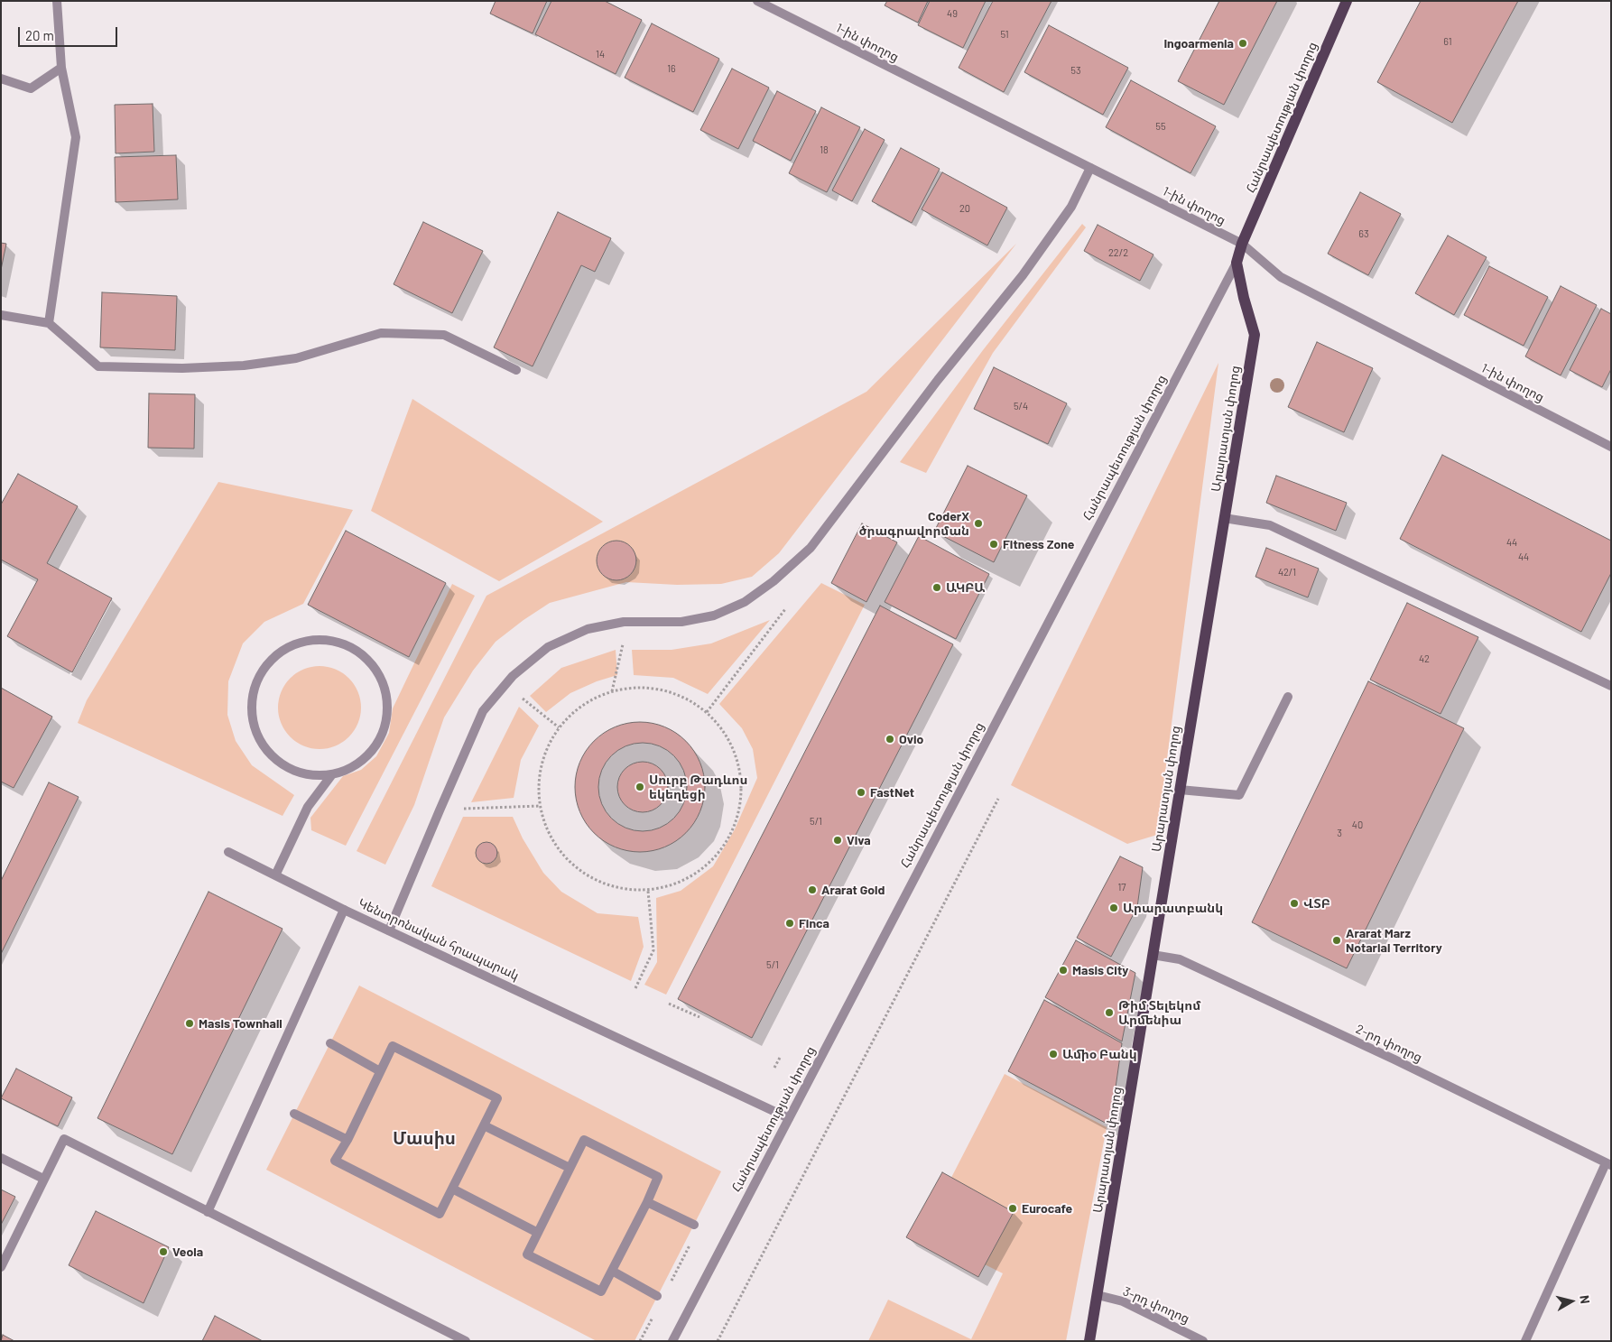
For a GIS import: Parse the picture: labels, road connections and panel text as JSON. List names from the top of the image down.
{
  "streets": {
    "main road": ["Հանրապետության փողոց", "Արարատյան փողոց"],
    "street": [
      "1-ին փողոց",
      "Կենտրոնական հրապարակ",
      "2-րդ փողոց",
      "3-րդ փողոց"
    ]
  },
  "crossings": [
    ["1-ին փողոց", "Հանրապետության փողոց"],
    ["1-ին փողոց", "Արարատյան փողոց"],
    ["Հանրապետության փողոց", "Արարատյան փողոց"],
    ["Հանրապետության փողոց", "Կենտրոնական հրապարակ"],
    ["Արարատյան փողոց", "2-րդ փողոց"],
    ["Արարատյան փողոց", "3-րդ փողոց"]
  ],
  "districts": ["Մասիս"],
  "places": [
    "Ingoarmenia",
    "CoderX ծրագրավորման",
    "Fitness Zone",
    "ԱԿԲԱ",
    "Ovio",
    "Սուրբ Թադևոս եկեղեցի",
    "FastNet",
    "Viva",
    "Ararat Gold",
    "ՎՏԲ",
    "Արարատբանկ",
    "Finca",
    "Ararat Marz Notarial Territory",
    "Masis City",
    "Թիմ Տելեկոմ Արմենիա",
    "Masis Townhall",
    "Ամիօ Բանկ",
    "Eurocafe",
    "Veola"
  ],
  "house_numbers": [
    "49",
    "51",
    "61",
    "14",
    "16",
    "53",
    "55",
    "18",
    "20",
    "63",
    "22/2",
    "5/4",
    "44",
    "44",
    "42/1",
    "42",
    "5/1",
    "40",
    "3",
    "17",
    "5/1"
  ],
  "scale_bar": "20 m",
  "north": "right"
}
